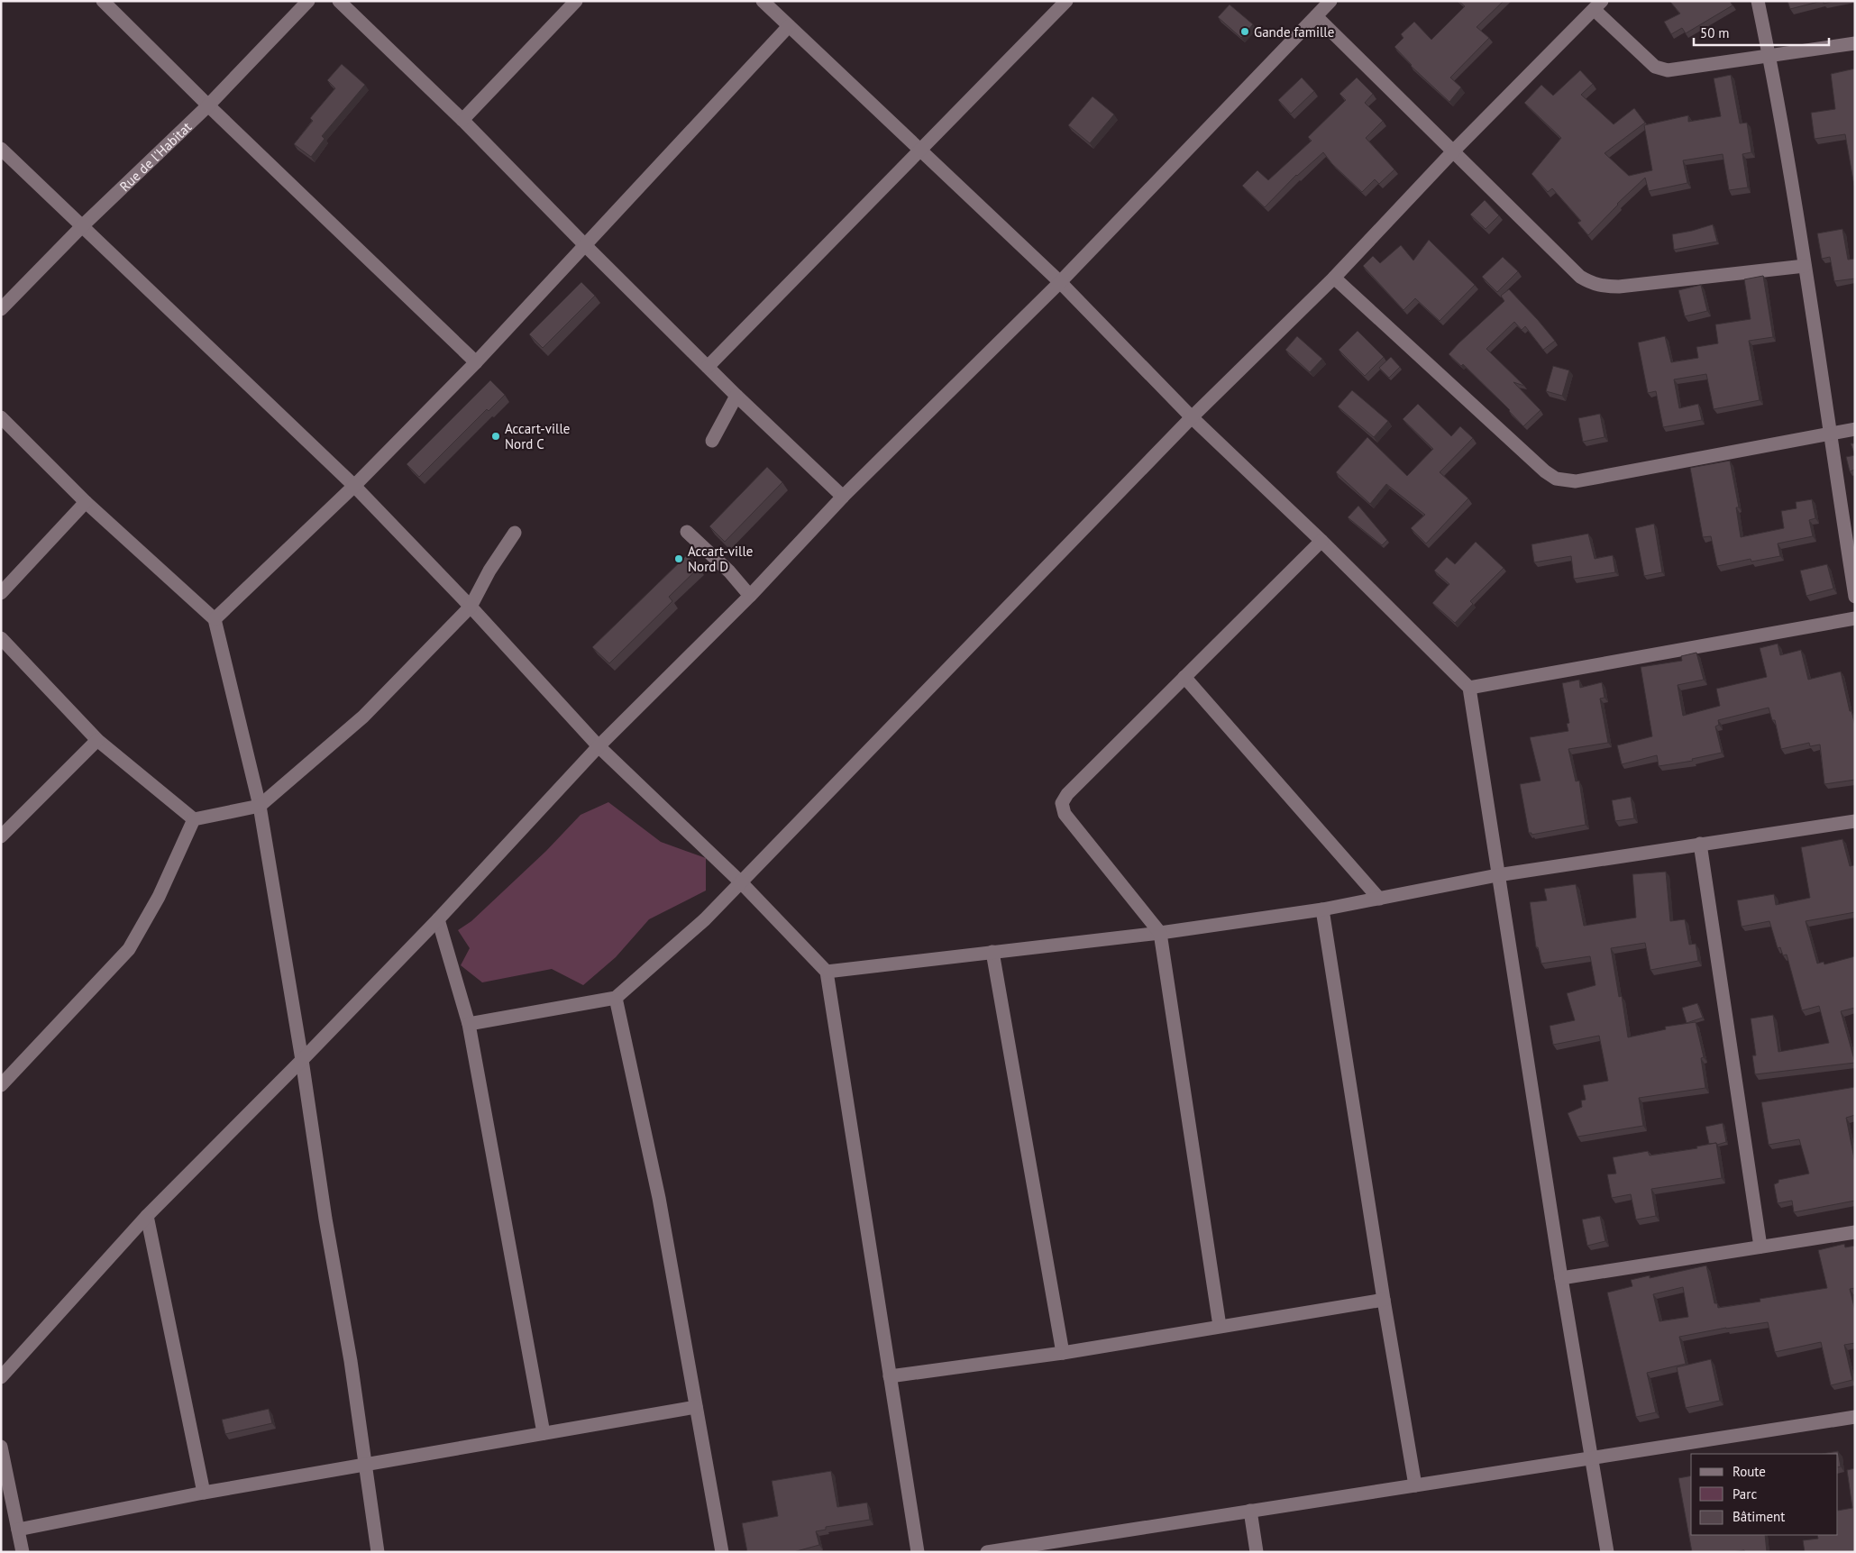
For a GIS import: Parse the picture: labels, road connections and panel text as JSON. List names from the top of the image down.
{
  "streets": {
    "street": ["Rue de l'Habitat"]
  },
  "places": ["Gande famille", "Accart-ville Nord C", "Accart-ville Nord D"],
  "legend": ["Route", "Parc", "Bâtiment"],
  "scale_bar": "50 m"
}
